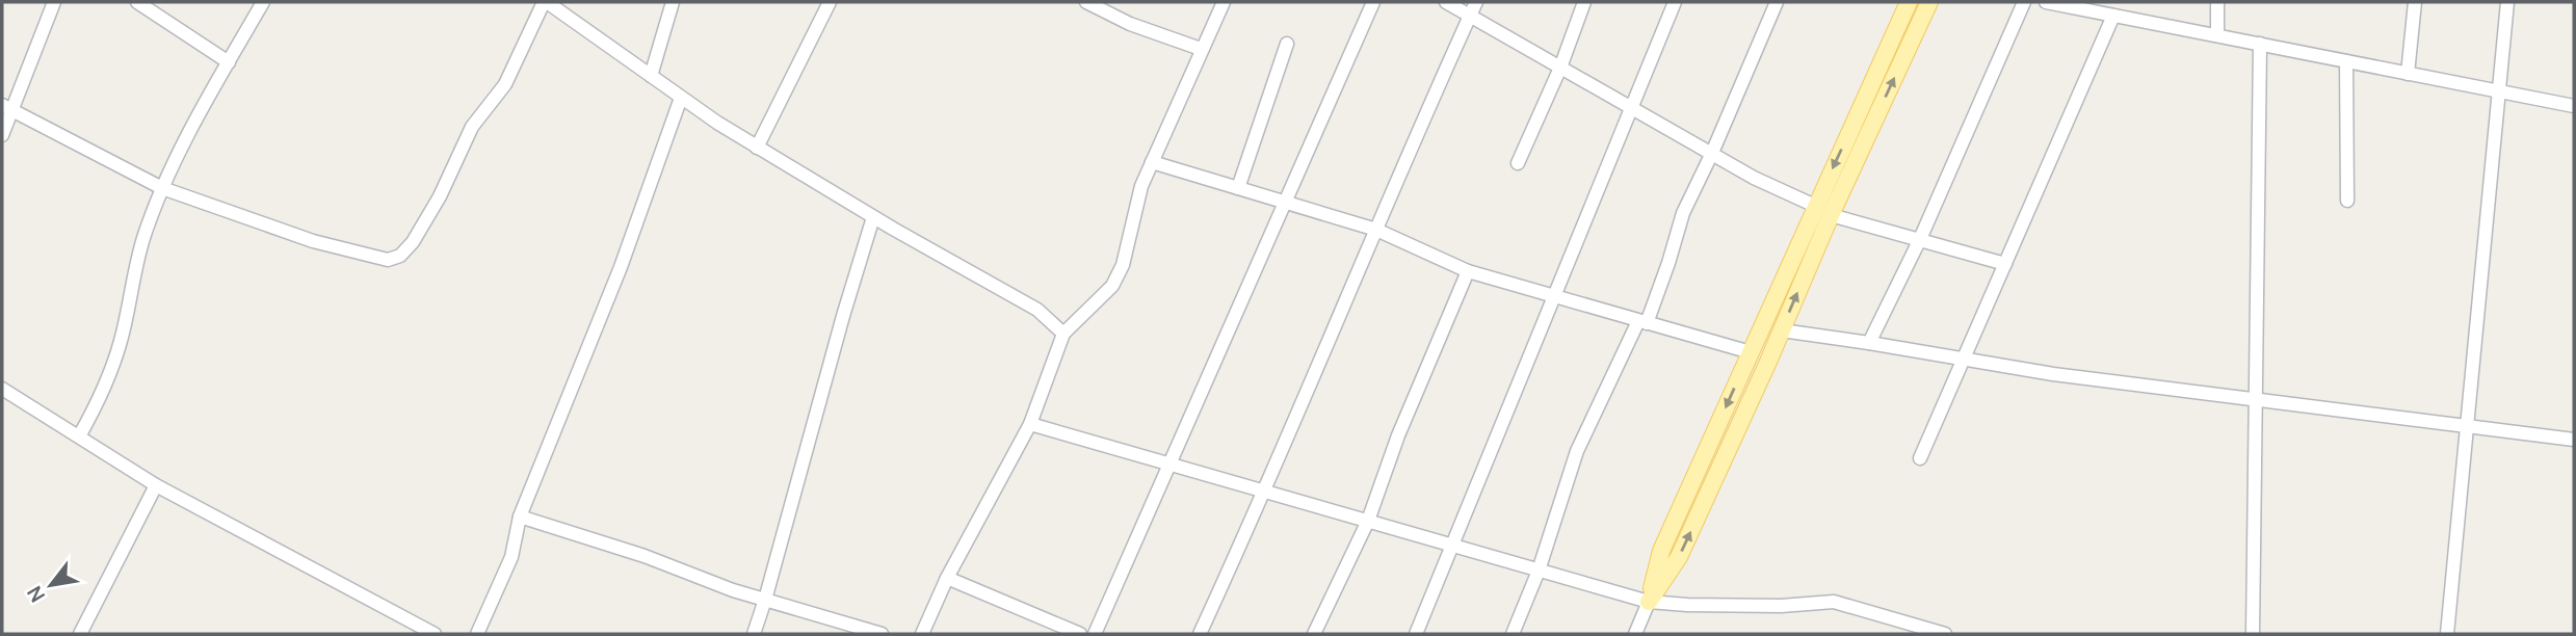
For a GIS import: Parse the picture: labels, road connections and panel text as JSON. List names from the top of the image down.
{
  "north": "bottom left"
}
